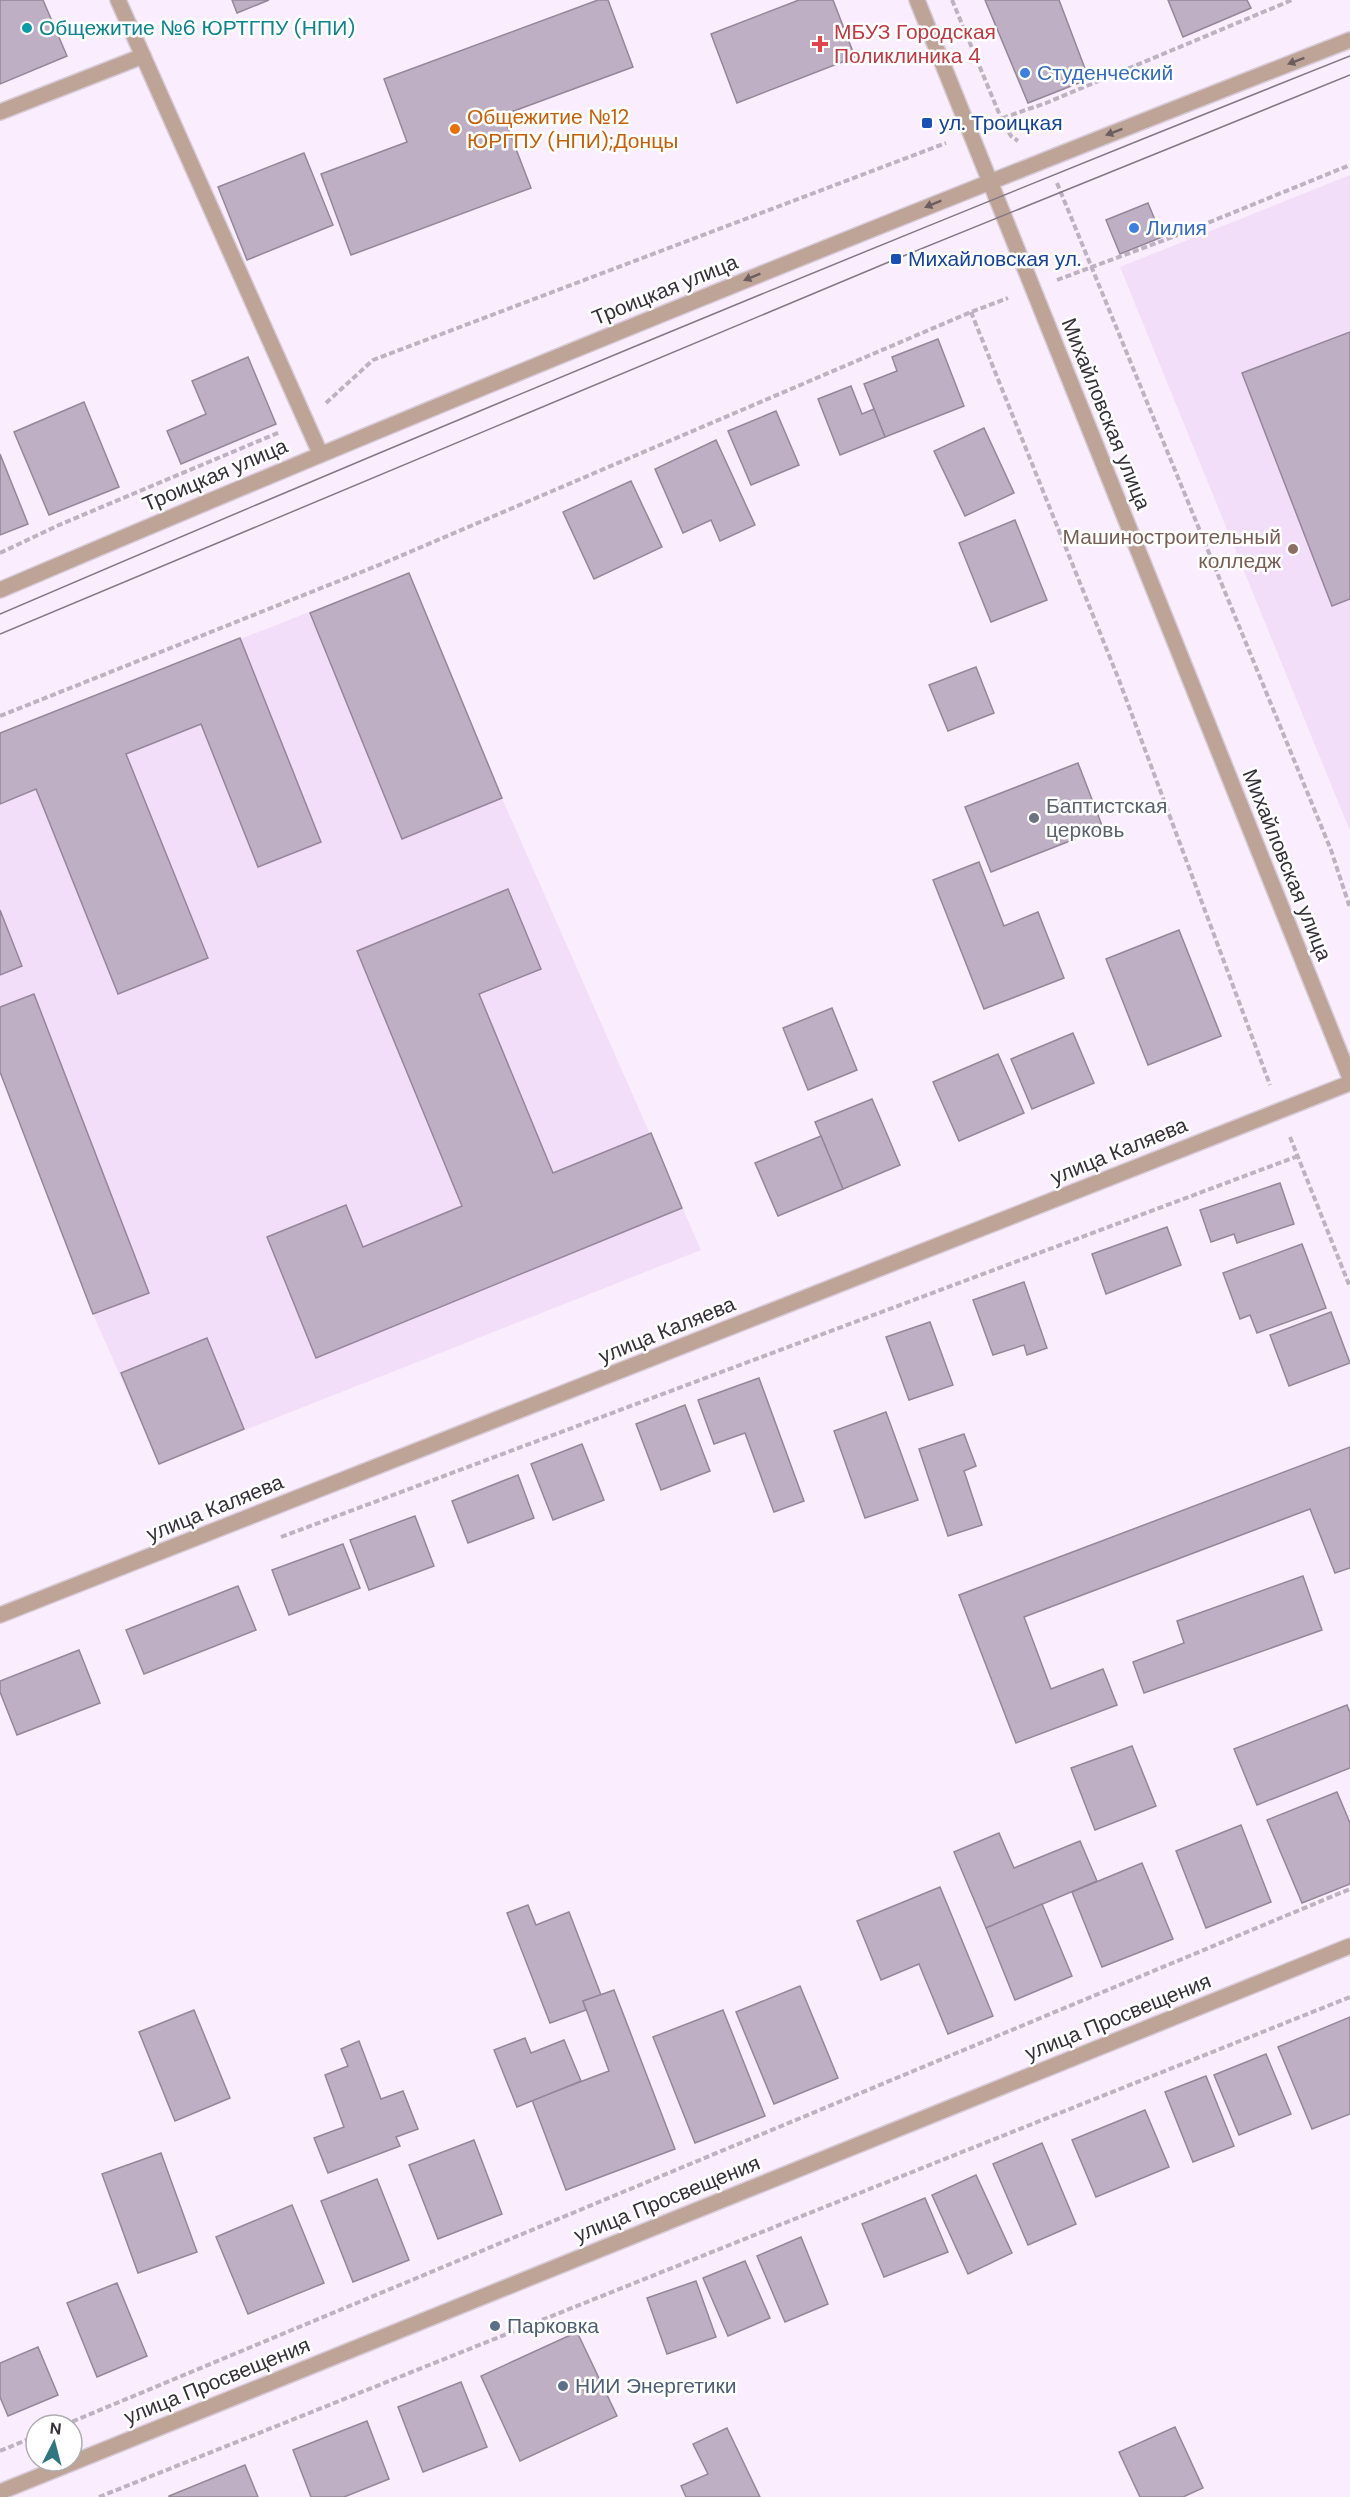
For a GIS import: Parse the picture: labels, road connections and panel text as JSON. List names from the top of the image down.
{
  "streets": {
    "street": [
      "Троицкая улица",
      "Михайловская улица",
      "улица Каляева",
      "улица Просвещения"
    ]
  },
  "crossings": [
    ["Троицкая улица", "Михайловская улица"]
  ],
  "one_way": ["Троицкая улица"],
  "places": {
    "other": [
      "Общежитие №6 ЮРТГПУ (НПИ)",
      "Студенческий",
      "Общежитие №12 ЮРГПУ (НПИ);Донцы",
      "Лилия",
      "Машиностроительный колледж",
      "Баптистская церковь",
      "Парковка",
      "НИИ Энергетики"
    ],
    "health": ["МБУЗ Городская Поликлиника 4"],
    "transit": ["ул. Троицкая", "Михайловская ул."]
  },
  "north": "top"
}
